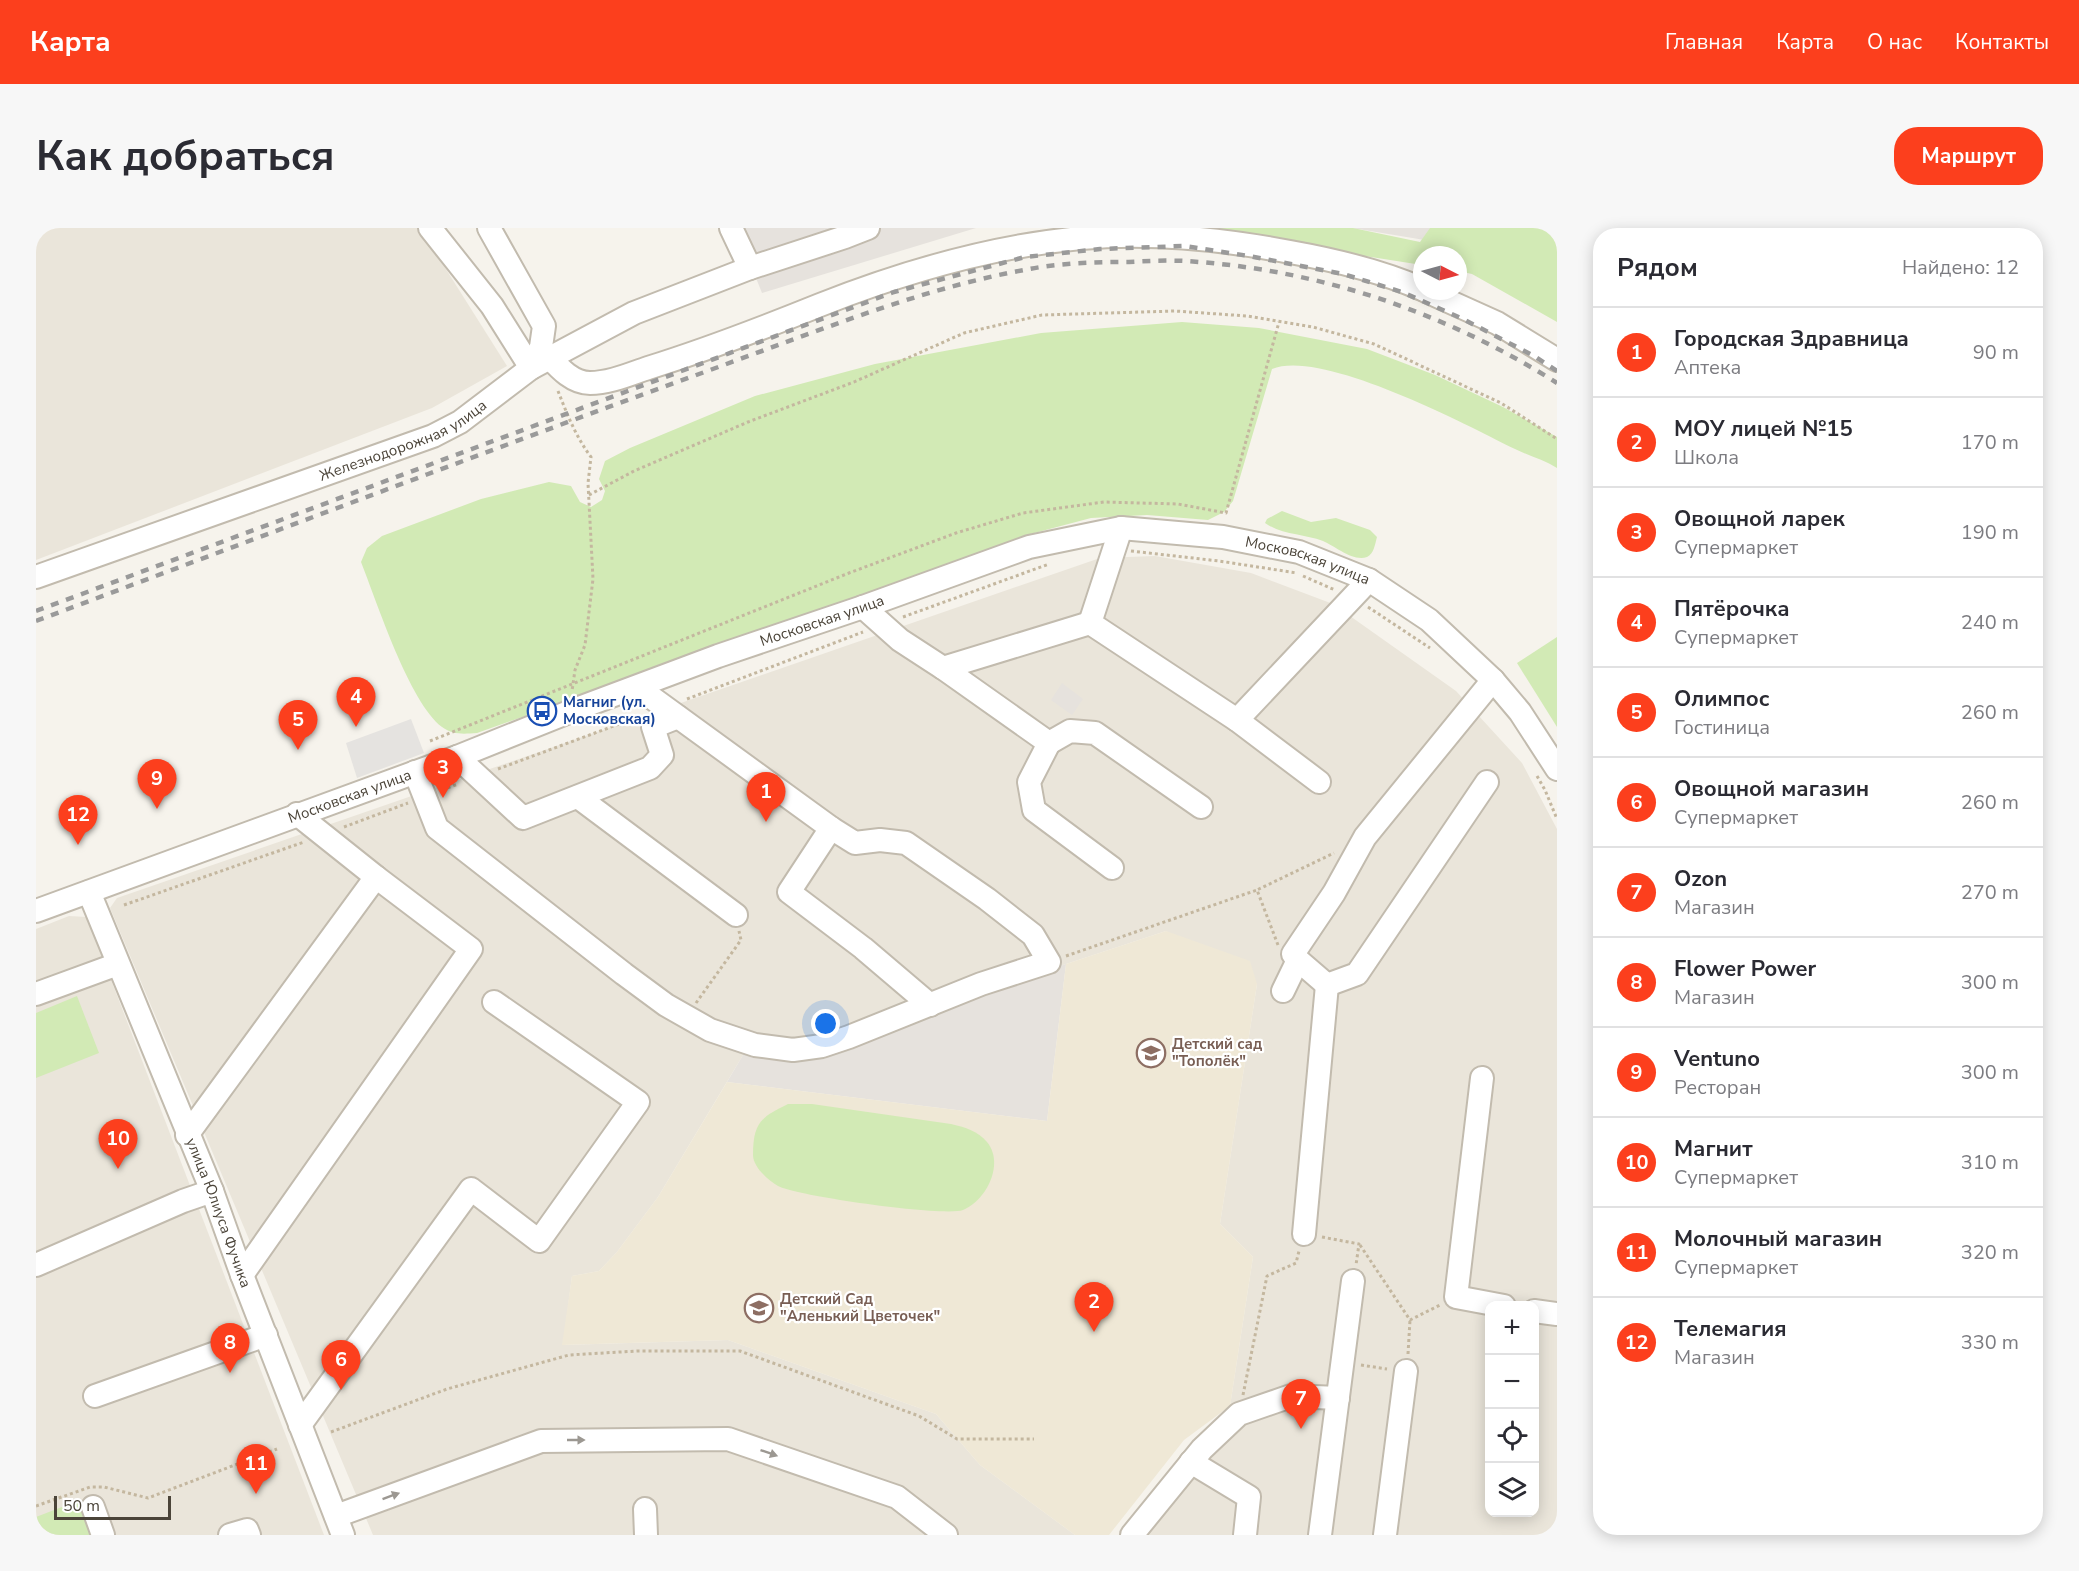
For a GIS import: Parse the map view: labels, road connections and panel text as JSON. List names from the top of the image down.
{
  "streets": {
    "street": ["Железнодорожная улица", "Московская улица", "улица Юлиуса Фучика"]
  },
  "crossings": [
    ["Московская улица", "улица Юлиуса Фучика"]
  ],
  "places": {
    "bus stop": ["Магниг (ул. Московская)"],
    "school or university": ["Детский сад \"Тополёк\"", "Детский Сад \"Аленький Цветочек\""]
  },
  "scale_bar": "50 m",
  "north": "right",
  "page": {
    "header": "Карта",
    "nav": [
      "Главная",
      "Карта",
      "О нас",
      "Контакты"
    ],
    "buttons": "Маршрут",
    "title": "Как добраться",
    "heading": ["Рядом", "Найдено: 12"],
    "list": [
      {
        "mark": "1",
        "name": "Городская Здравница",
        "note": "Аптека",
        "value": "90 m"
      },
      {
        "mark": "2",
        "name": "МОУ лицей №15",
        "note": "Школа",
        "value": "170 m"
      },
      {
        "mark": "3",
        "name": "Овощной ларек",
        "note": "Супермаркет",
        "value": "190 m"
      },
      {
        "mark": "4",
        "name": "Пятёрочка",
        "note": "Супермаркет",
        "value": "240 m"
      },
      {
        "mark": "5",
        "name": "Олимпос",
        "note": "Гостиница",
        "value": "260 m"
      },
      {
        "mark": "6",
        "name": "Овощной магазин",
        "note": "Супермаркет",
        "value": "260 m"
      },
      {
        "mark": "7",
        "name": "Ozon",
        "note": "Магазин",
        "value": "270 m"
      },
      {
        "mark": "8",
        "name": "Flower Power",
        "note": "Магазин",
        "value": "300 m"
      },
      {
        "mark": "9",
        "name": "Ventuno",
        "note": "Ресторан",
        "value": "300 m"
      },
      {
        "mark": "10",
        "name": "Магнит",
        "note": "Супермаркет",
        "value": "310 m"
      },
      {
        "mark": "11",
        "name": "Молочный магазин",
        "note": "Супермаркет",
        "value": "320 m"
      },
      {
        "mark": "12",
        "name": "Телемагия",
        "note": "Магазин",
        "value": "330 m"
      }
    ],
    "pins": [
      "4",
      "5",
      "3",
      "9",
      "1",
      "12",
      "10",
      "2",
      "8",
      "6",
      "7",
      "11"
    ],
    "map_buttons": ["+", "−"],
    "scale": "50 m"
  }
}
